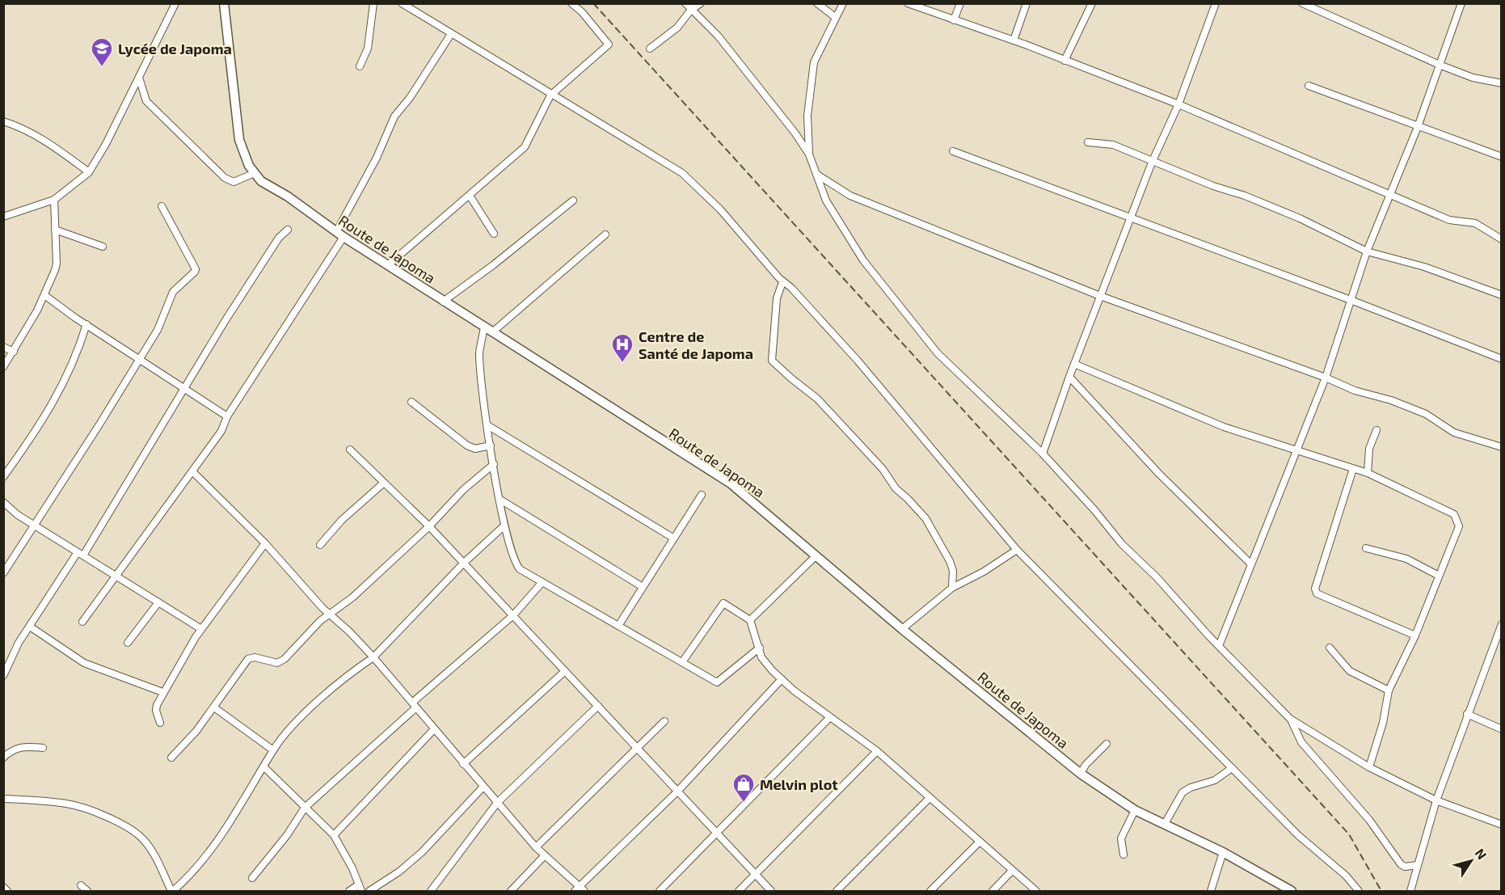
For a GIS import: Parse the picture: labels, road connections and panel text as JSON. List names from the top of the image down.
{
  "streets": {
    "street": ["Route de Japoma"]
  },
  "places": {
    "school or university": ["Lycée de Japoma"],
    "hospital": ["Centre de Santé de Japoma"],
    "shop": ["Melvin plot"]
  },
  "north": "top right"
}
